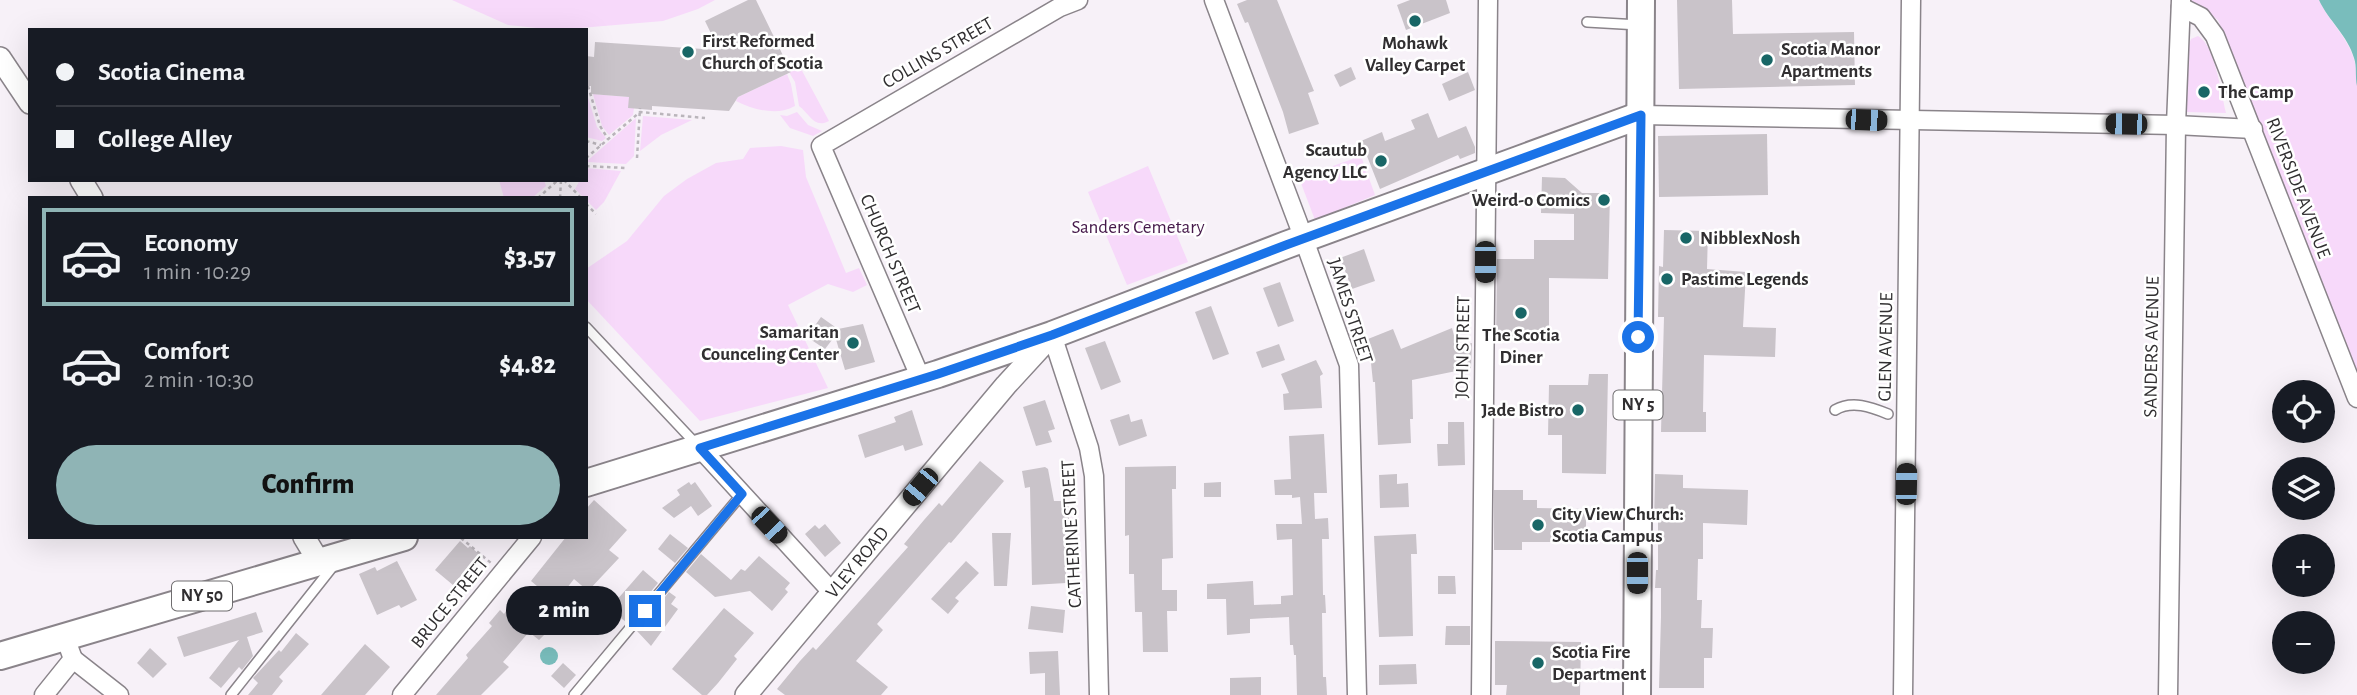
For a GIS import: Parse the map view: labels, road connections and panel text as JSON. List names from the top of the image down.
{
  "streets": {
    "main road": ["NY 5", "NY 50"],
    "street": [
      "COLLINS STREET",
      "RIVERSIDE AVENUE",
      "CHURCH STREET",
      "JAMES STREET",
      "JOHN STREET",
      "GLEN AVENUE",
      "SANDERS AVENUE",
      "CATHERINE STREET",
      "VLEY ROAD",
      "BRUCE STREET"
    ]
  },
  "crossings": [
    ["COLLINS STREET", "CHURCH STREET"],
    ["RIVERSIDE AVENUE", "SANDERS AVENUE"],
    ["CATHERINE STREET", "VLEY ROAD"]
  ],
  "parks": ["Sanders Cemetary"],
  "places": [
    "Mohawk Valley Carpet",
    "First Reformed Church of Scotia",
    "Scotia Manor Apartments",
    "The Camp",
    "Scautub Agency LLC",
    "Weird-o Comics",
    "NibblexNosh",
    "Pastime Legends",
    "The Scotia Diner",
    "Samaritan Counceling Center",
    "Jade Bistro",
    "City View Church: Scotia Campus",
    "Scotia Fire Department"
  ],
  "page": {
    "banner": ["Scotia Cinema", "College Alley"],
    "list": [
      {
        "name": "Economy",
        "note": "1 min · 10:29",
        "value": "$3.57"
      },
      {
        "name": "Comfort",
        "note": "2 min · 10:30",
        "value": "$4.82"
      }
    ],
    "map_buttons": ["+", "−"],
    "buttons": "Confirm",
    "bubble": "2 min"
  }
}
